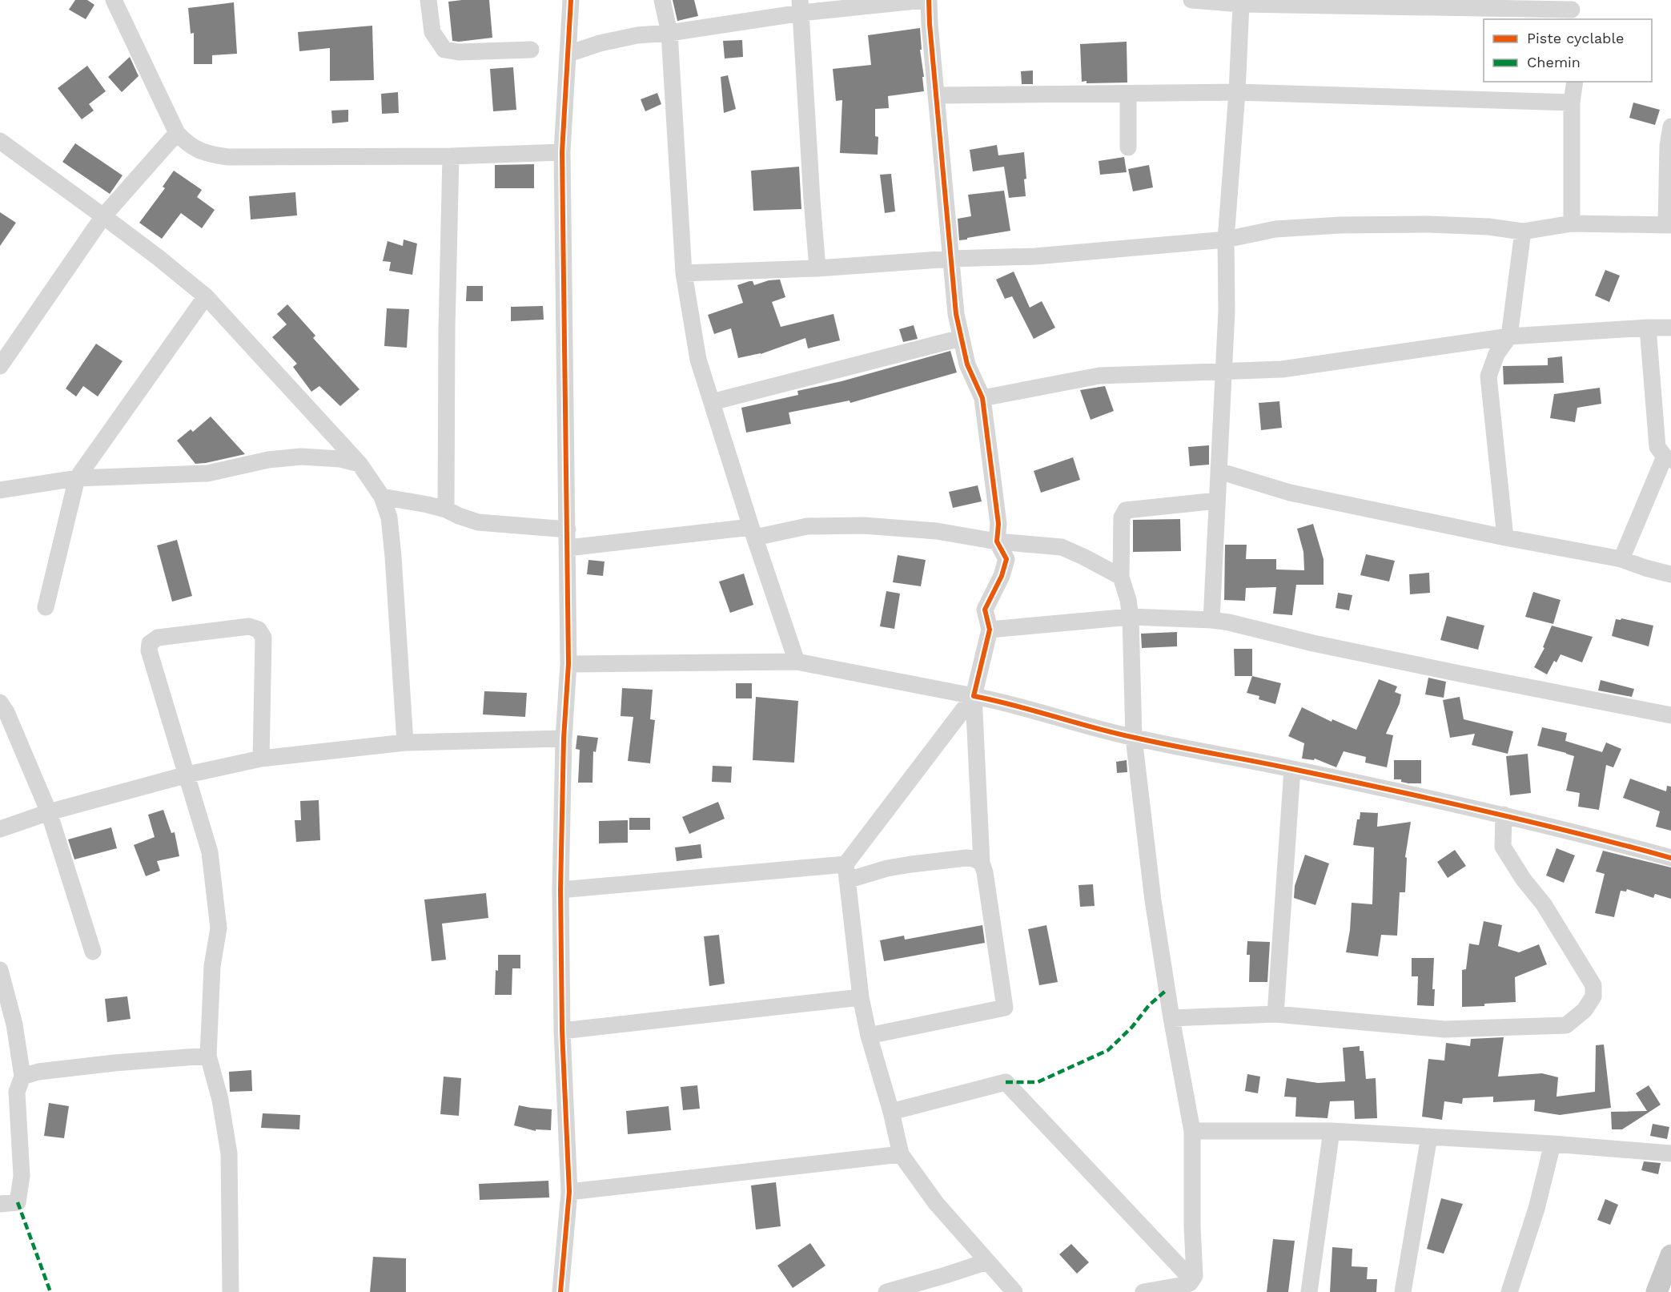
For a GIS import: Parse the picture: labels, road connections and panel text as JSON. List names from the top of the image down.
{
  "legend": ["Piste cyclable", "Chemin"]
}
